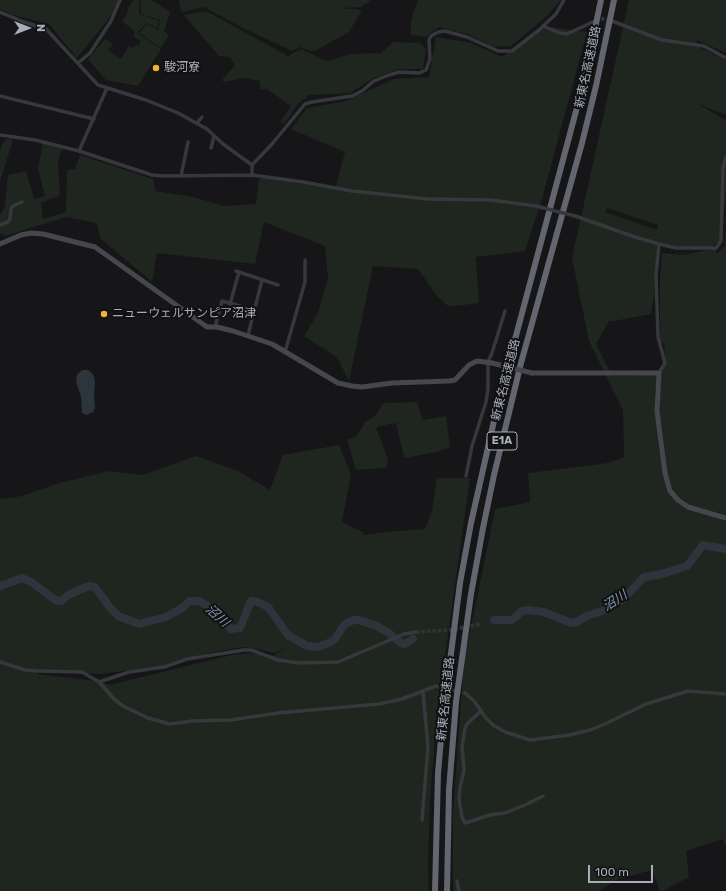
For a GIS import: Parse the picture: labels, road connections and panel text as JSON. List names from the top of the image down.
{
  "streets": {
    "highway": ["新東名高速道路", "E1A"]
  },
  "water": ["沼川"],
  "places": ["駿河寮", "ニューウェルサンピア沼津"],
  "scale_bar": "100 m",
  "north": "right"
}
